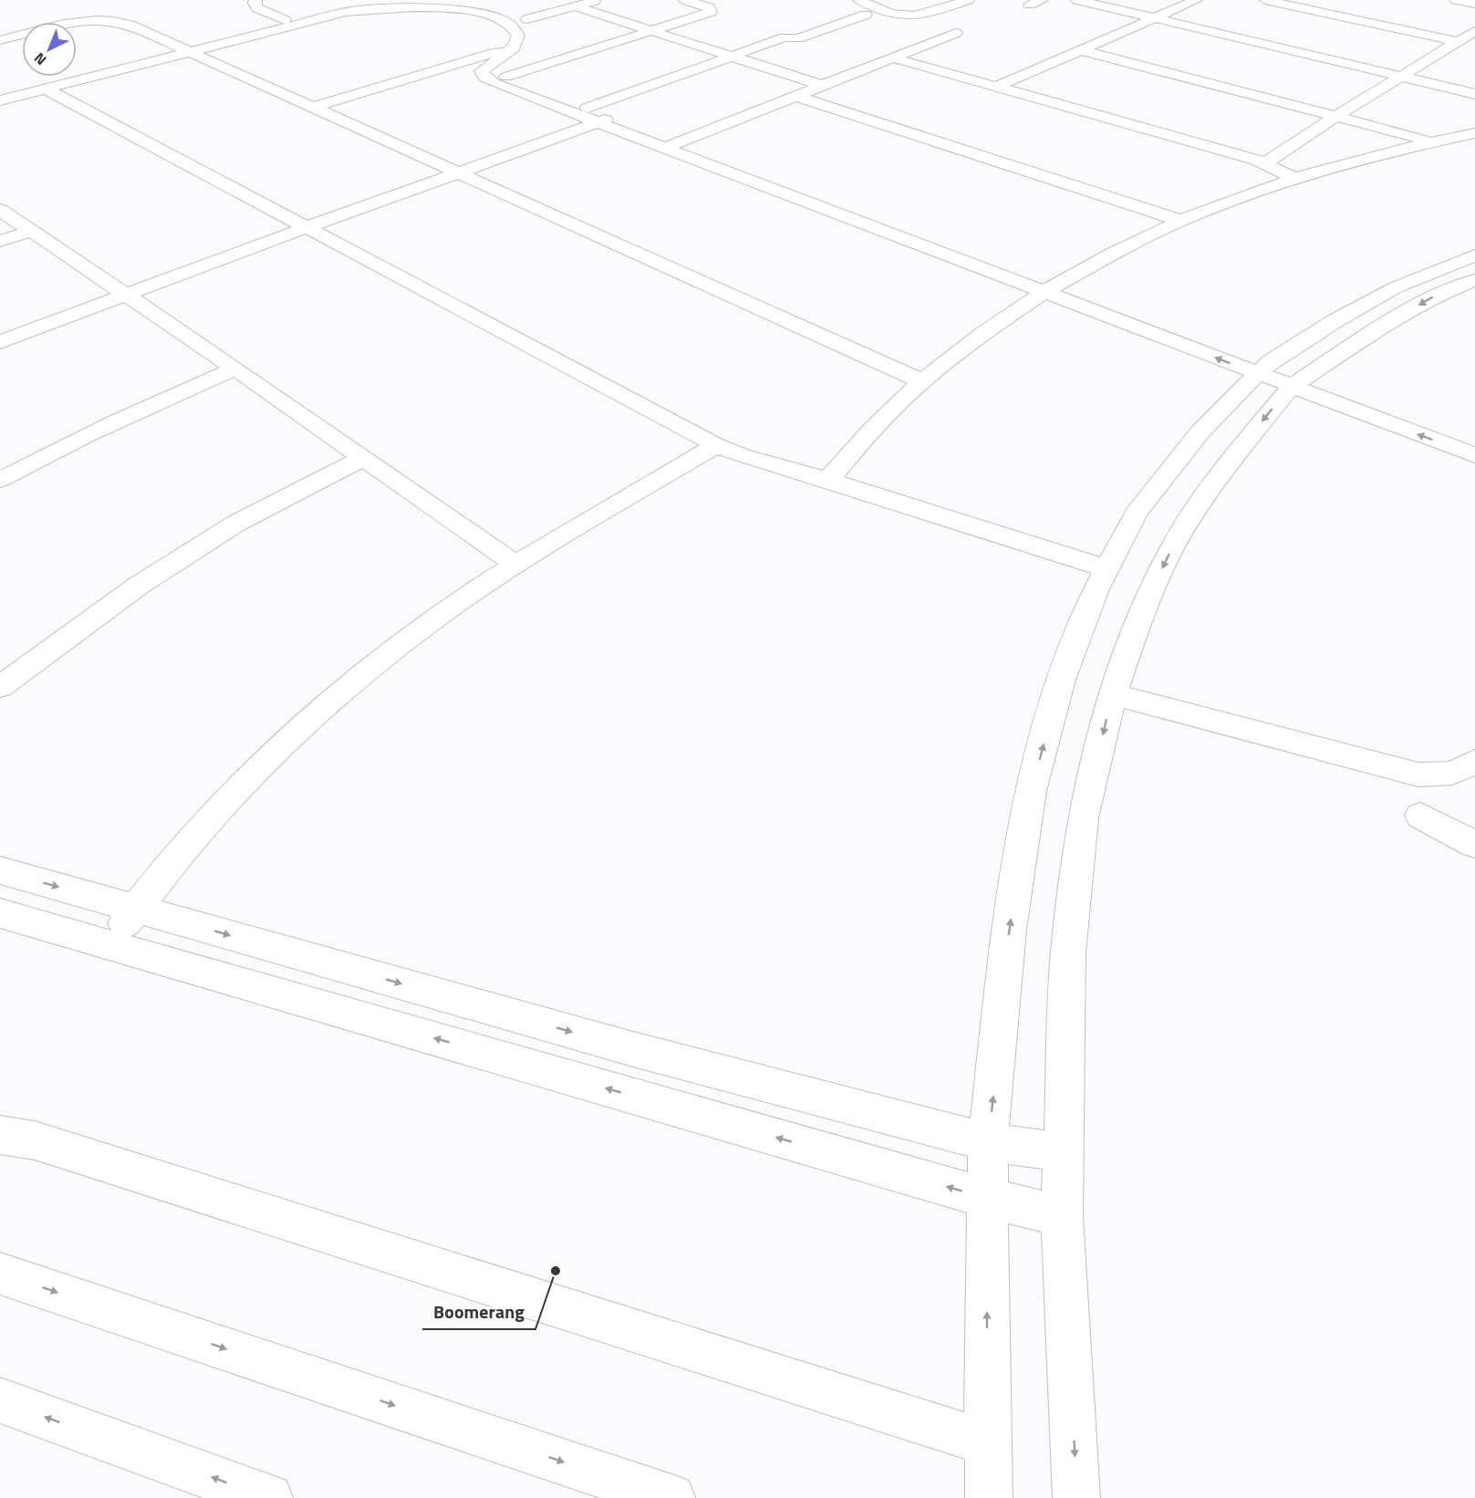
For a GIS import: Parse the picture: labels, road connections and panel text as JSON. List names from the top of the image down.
{
  "places": ["Boomerang"],
  "north": "bottom left"
}
